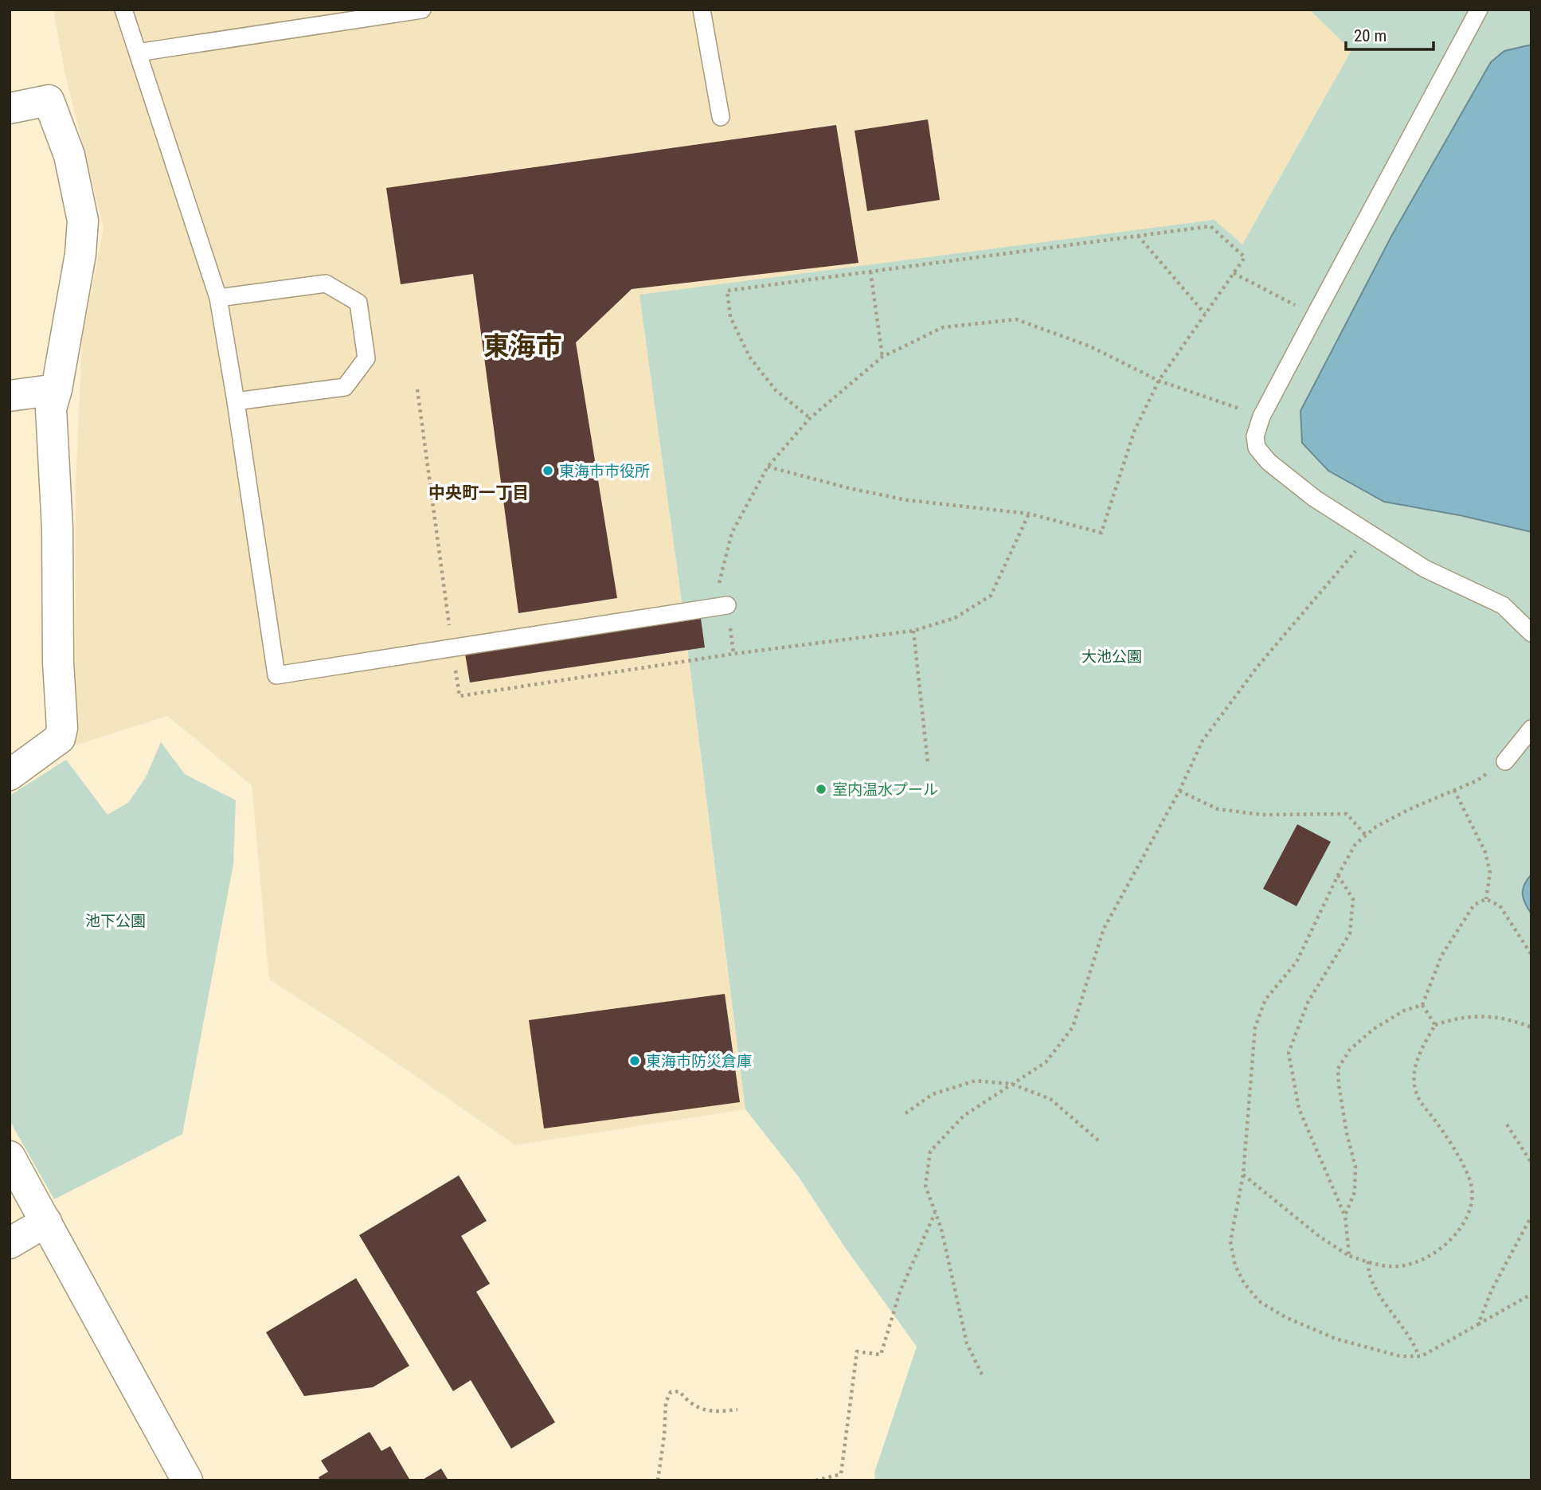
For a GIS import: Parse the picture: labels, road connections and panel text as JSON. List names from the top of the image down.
{
  "districts": ["東海市", "中央町一丁目"],
  "parks": ["大池公園", "池下公園"],
  "places": ["東海市市役所", "室内温水プール", "東海市防災倉庫"],
  "scale_bar": "20 m"
}
